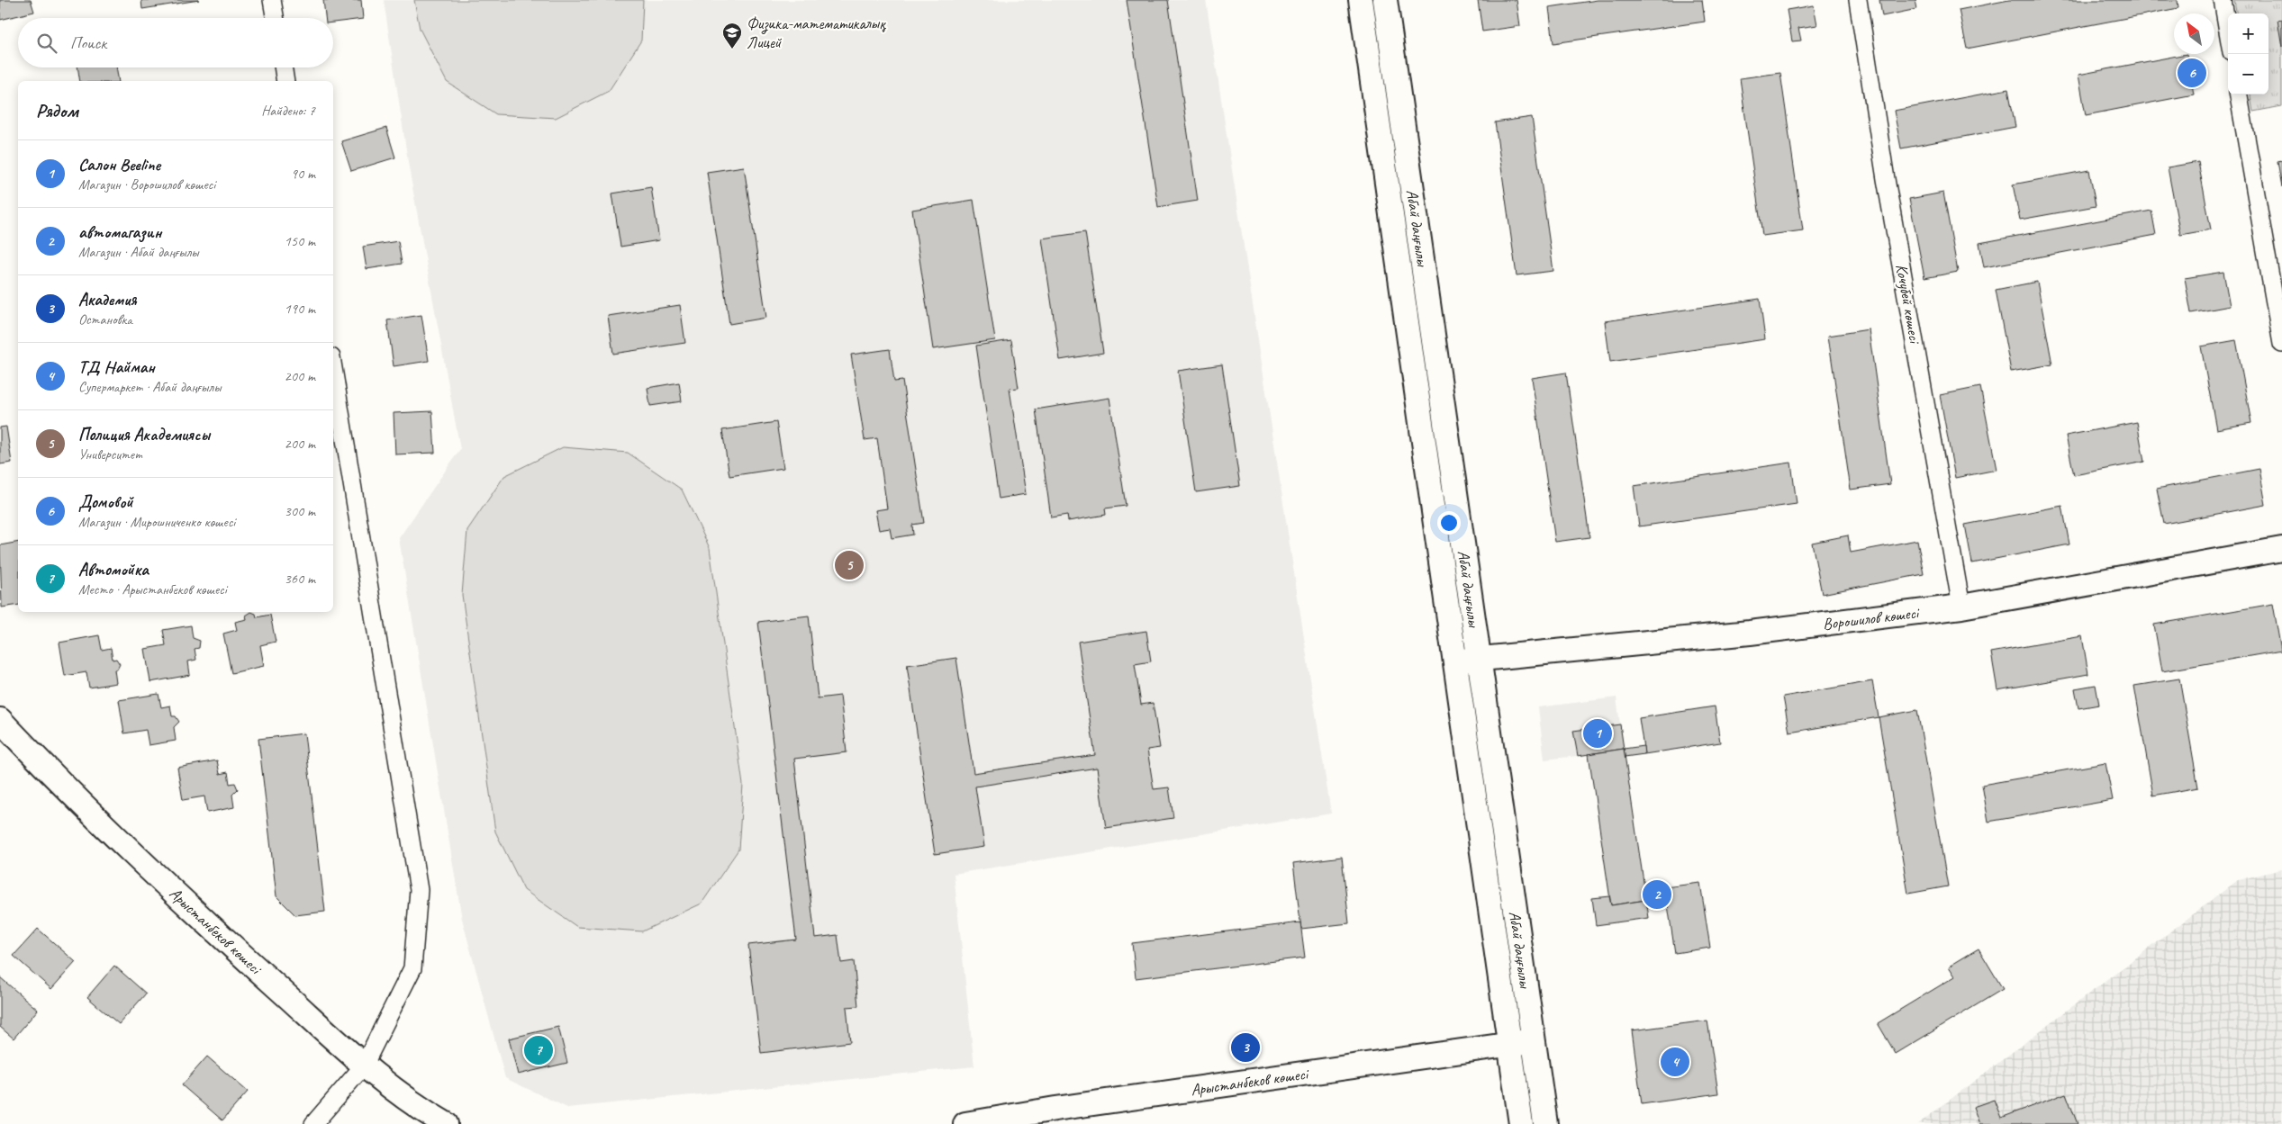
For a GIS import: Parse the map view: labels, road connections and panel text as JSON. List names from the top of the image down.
{
  "streets": {
    "main road": ["Абай даңғылы", "Ворошилов көшесі", "Арыстанбеков көшесі"],
    "street": ["Кочубей көшесі"]
  },
  "crossings": [
    ["Абай даңғылы", "Ворошилов көшесі"],
    ["Абай даңғылы", "Арыстанбеков көшесі"],
    ["Кочубей көшесі", "Ворошилов көшесі"]
  ],
  "places": {
    "school or university": ["Физика-математикалық Лицей"]
  },
  "north": "top left",
  "page": {
    "map_buttons": ["+", "−"],
    "search": "Поиск",
    "pins": [
      "6",
      "5",
      "1",
      "2",
      "3",
      "7",
      "4"
    ],
    "heading": ["Рядом", "Найдено: 7"],
    "list": [
      {
        "mark": "1",
        "name": "Cалон Beeline",
        "note": "Магазин · Ворошилов көшесі",
        "value": "90 m"
      },
      {
        "mark": "2",
        "name": "автомагазин",
        "note": "Магазин · Абай даңғылы",
        "value": "150 m"
      },
      {
        "mark": "3",
        "name": "Академия",
        "note": "Остановка",
        "value": "190 m"
      },
      {
        "mark": "4",
        "name": "ТД Найман",
        "note": "Супермаркет · Абай даңғылы",
        "value": "200 m"
      },
      {
        "mark": "5",
        "name": "Полиция Академиясы",
        "note": "Университет",
        "value": "200 m"
      },
      {
        "mark": "6",
        "name": "Домовой",
        "note": "Магазин · Мирошниченко көшесі",
        "value": "300 m"
      },
      {
        "mark": "7",
        "name": "Автомойка",
        "note": "Место · Арыстанбеков көшесі",
        "value": "360 m"
      }
    ]
  }
}
